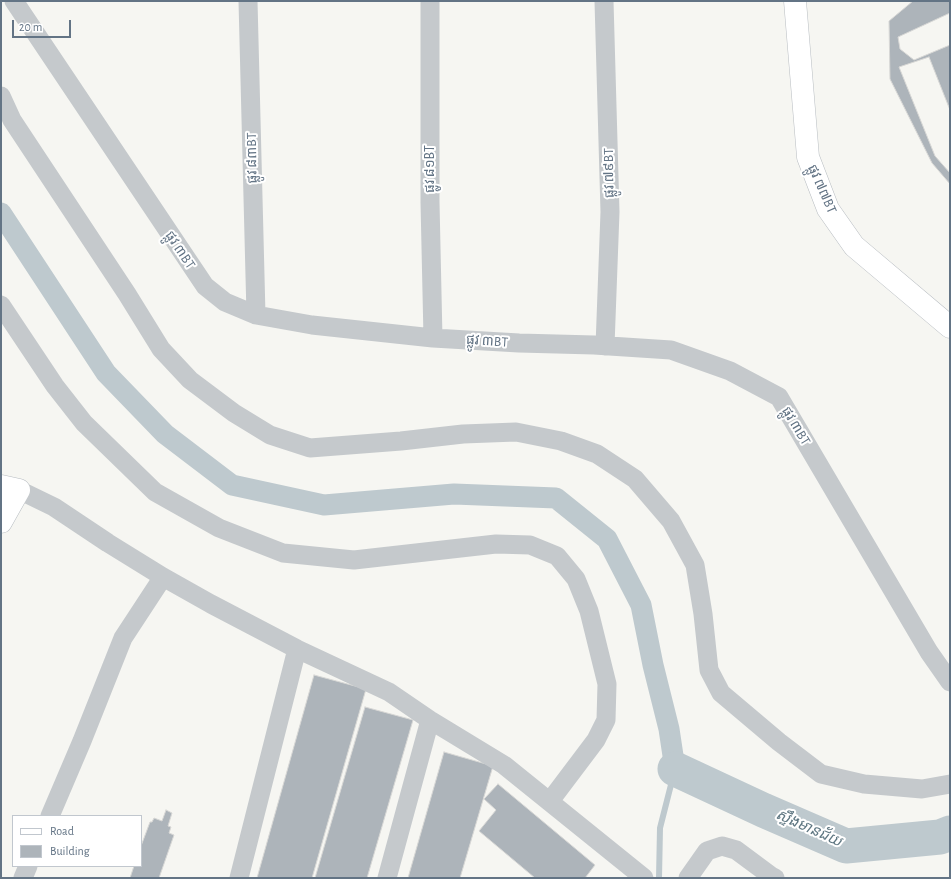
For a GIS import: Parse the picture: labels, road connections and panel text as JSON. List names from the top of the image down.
{
  "streets": {
    "street": [
      "ផ្លូវ ៨៣BT",
      "ផ្លូវ ៨១BT",
      "ផ្លូវ ៧៩BT",
      "ផ្លូវ ៧៧BT",
      "ផ្លូវ ៣BT"
    ]
  },
  "crossings": [
    ["ផ្លូវ ៨៣BT", "ផ្លូវ ៣BT"],
    ["ផ្លូវ ៨១BT", "ផ្លូវ ៣BT"],
    ["ផ្លូវ ៧៩BT", "ផ្លូវ ៣BT"]
  ],
  "water": ["ស្ទឹងមានជ័យ"],
  "legend": ["Road", "Building"],
  "scale_bar": "20 m"
}
